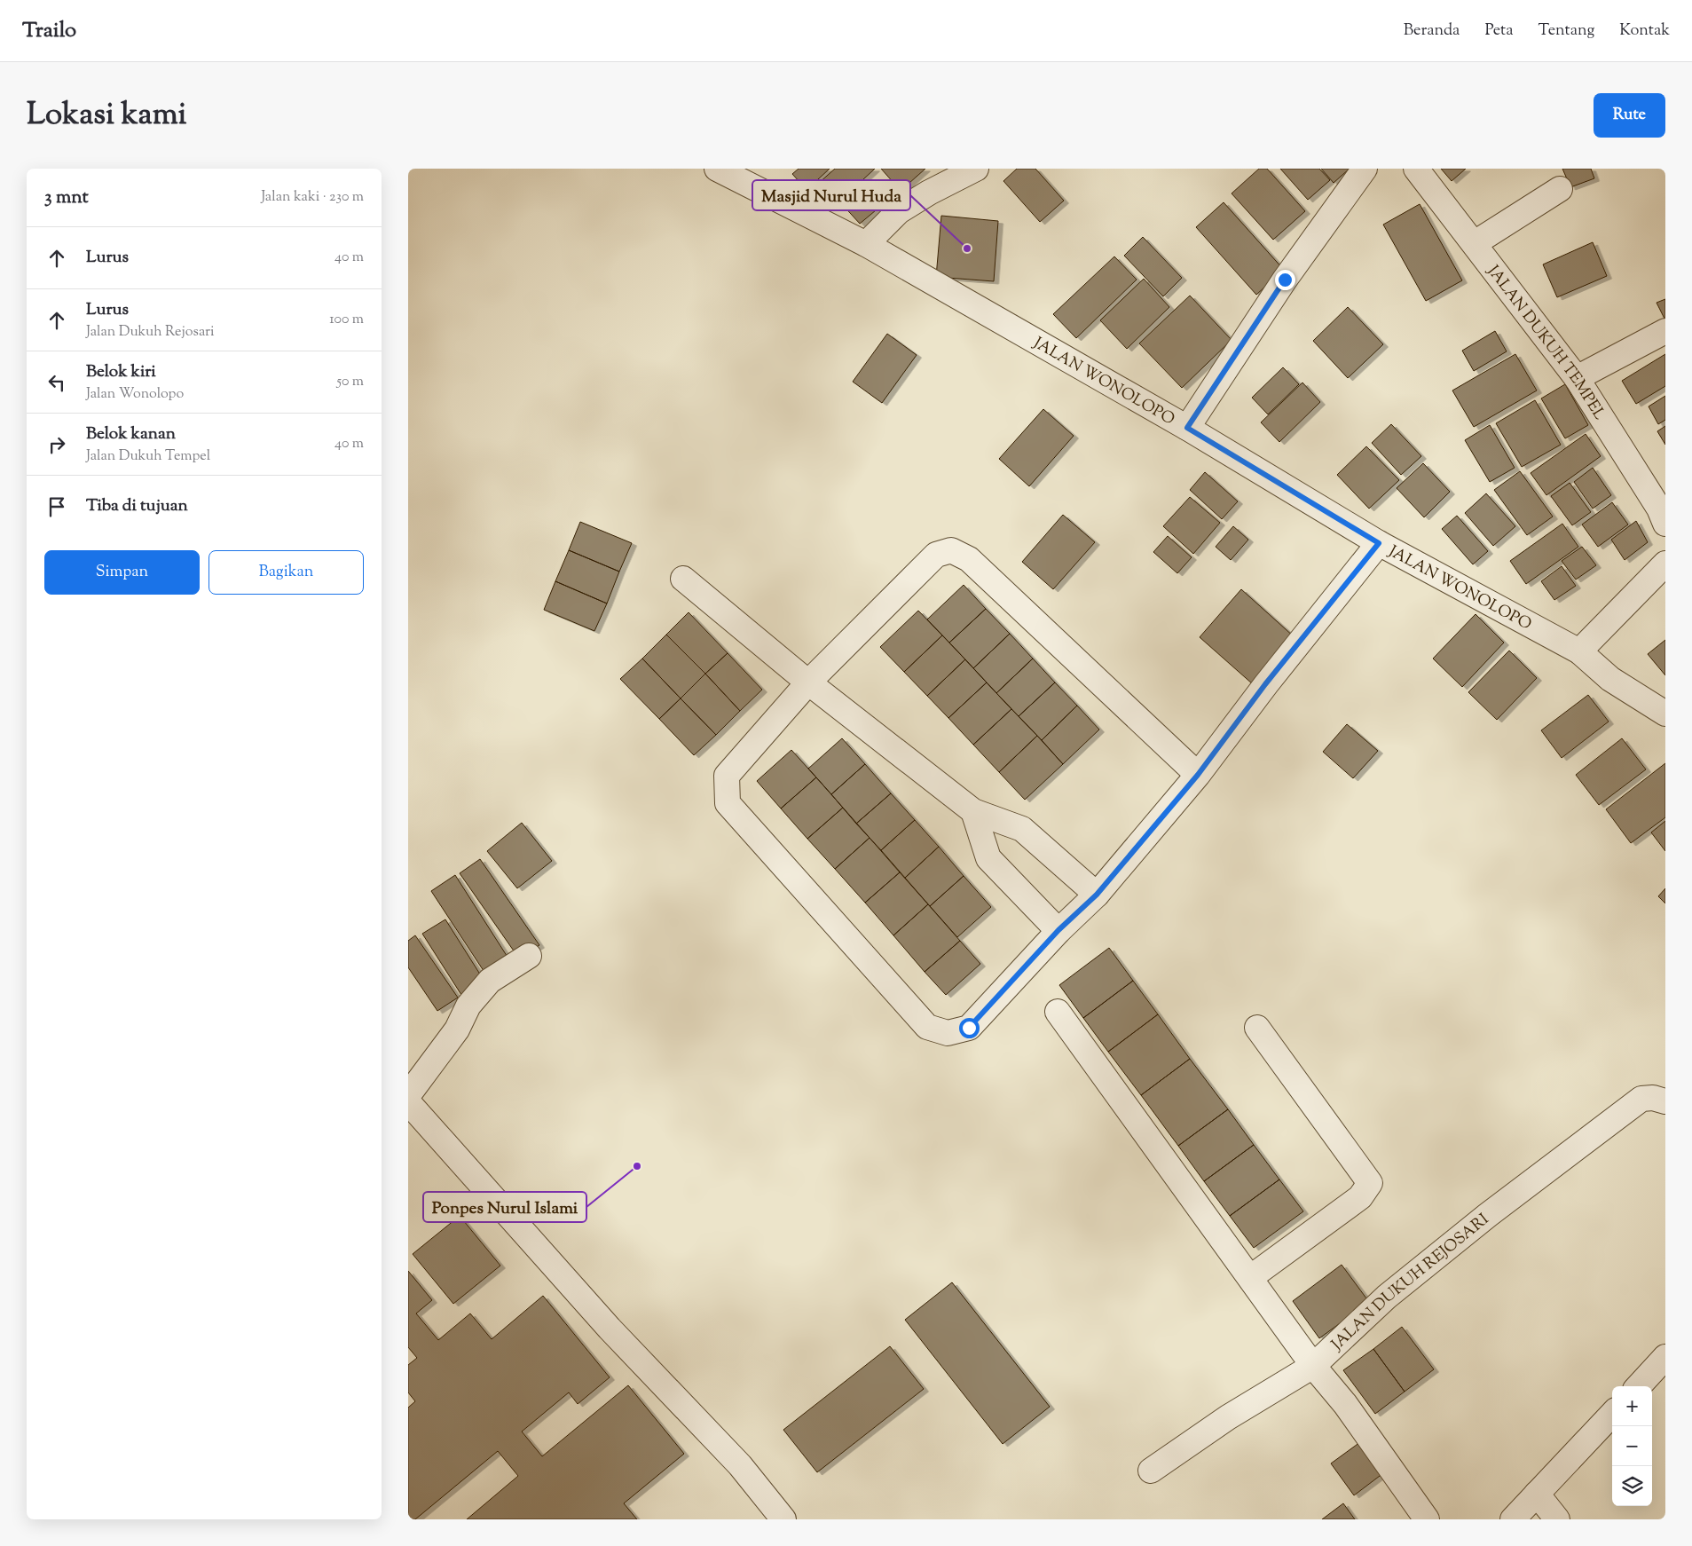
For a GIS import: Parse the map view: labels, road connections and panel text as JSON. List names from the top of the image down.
{
  "streets": {
    "street": ["JALAN DUKUH TEMPEL", "JALAN WONOLOPO", "JALAN DUKUH REJOSARI"]
  },
  "places": ["Masjid Nurul Huda", "Ponpes Nurul Islami"],
  "page": {
    "header": "Trailo",
    "nav": [
      "Beranda",
      "Peta",
      "Tentang",
      "Kontak"
    ],
    "title": "Lokasi kami",
    "buttons": [
      "Rute",
      ["Simpan", "Bagikan"]
    ],
    "heading": ["3 mnt", "Jalan kaki · 230 m"],
    "list": [
      ["Lurus", "40 m"],
      ["Lurus", "Jalan Dukuh Rejosari", "100 m"],
      ["Belok kiri", "Jalan Wonolopo", "50 m"],
      ["Belok kanan", "Jalan Dukuh Tempel", "40 m"],
      "Tiba di tujuan"
    ],
    "map_buttons": ["+", "−"]
  }
}
